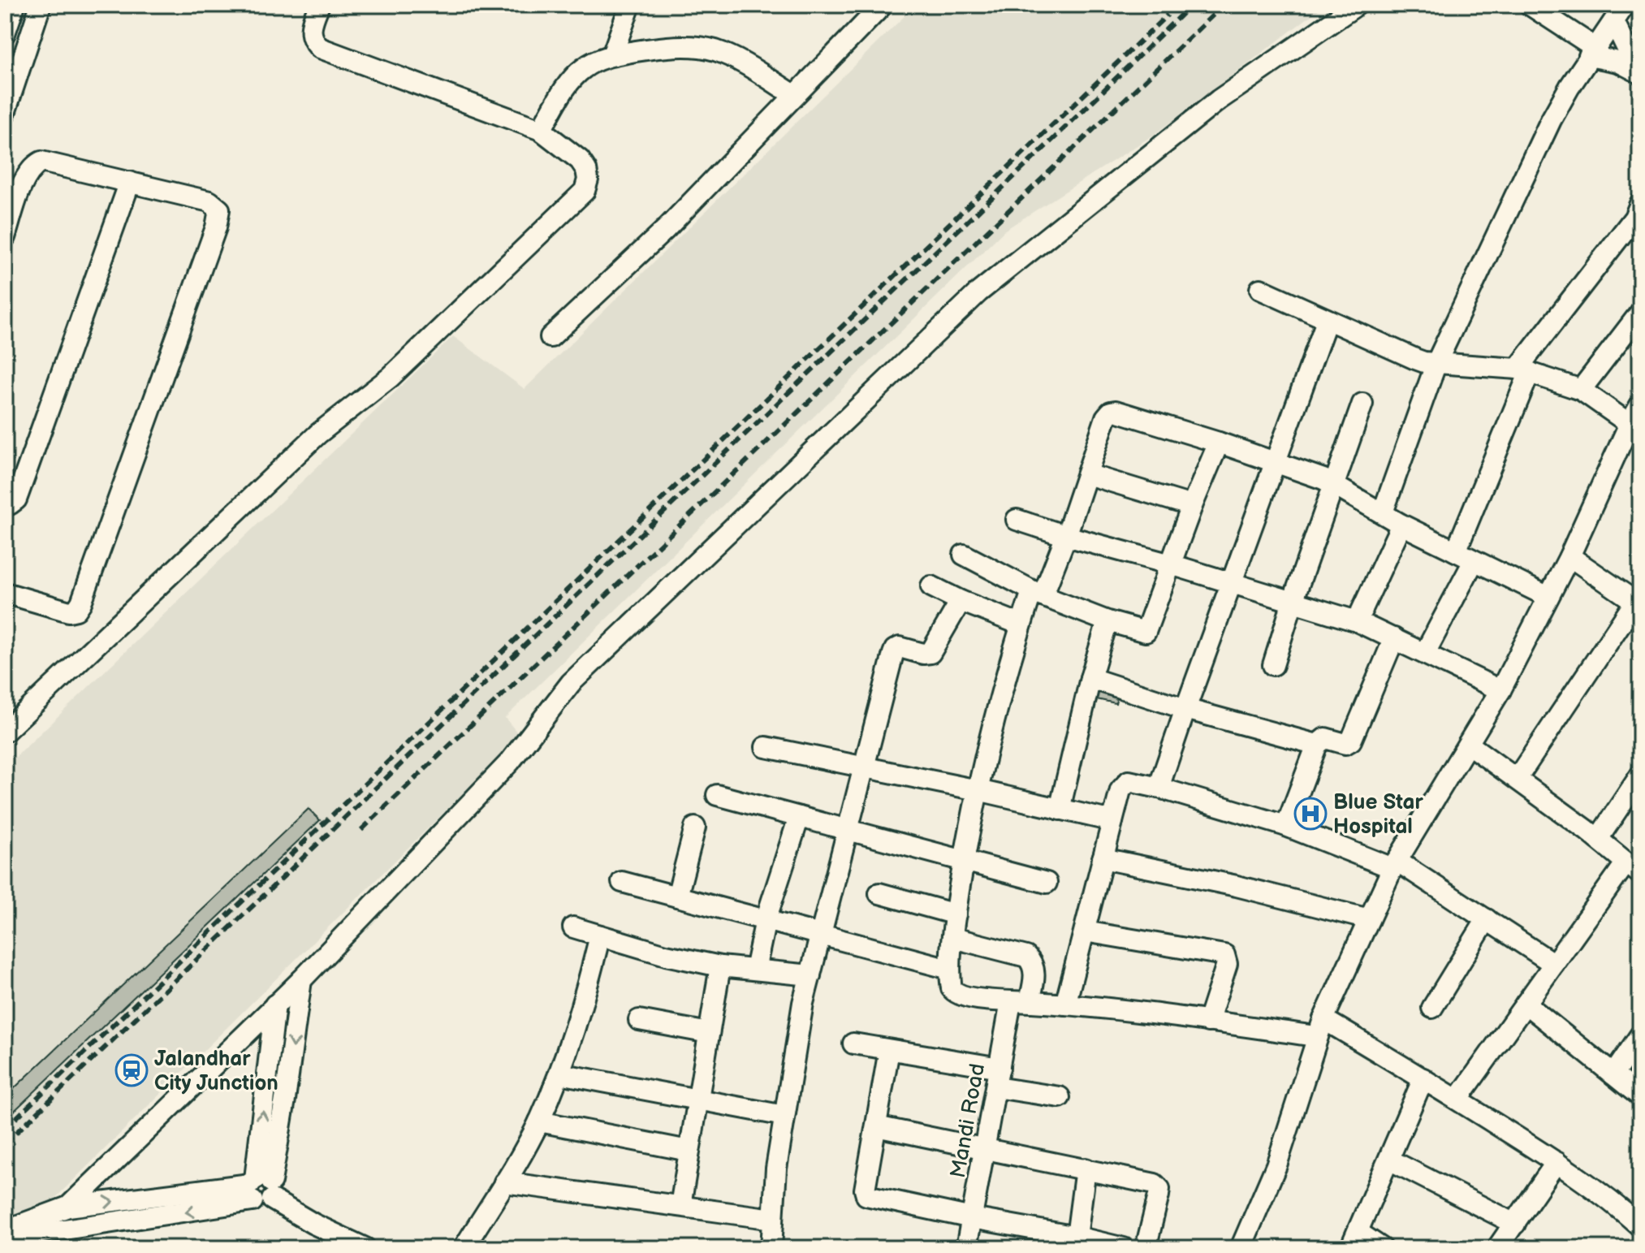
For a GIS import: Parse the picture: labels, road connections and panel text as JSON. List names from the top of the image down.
{
  "streets": {
    "street": ["Mandi Road"]
  },
  "places": {
    "hospital": ["Blue Star Hospital"],
    "station": ["Jalandhar City Junction"]
  }
}
